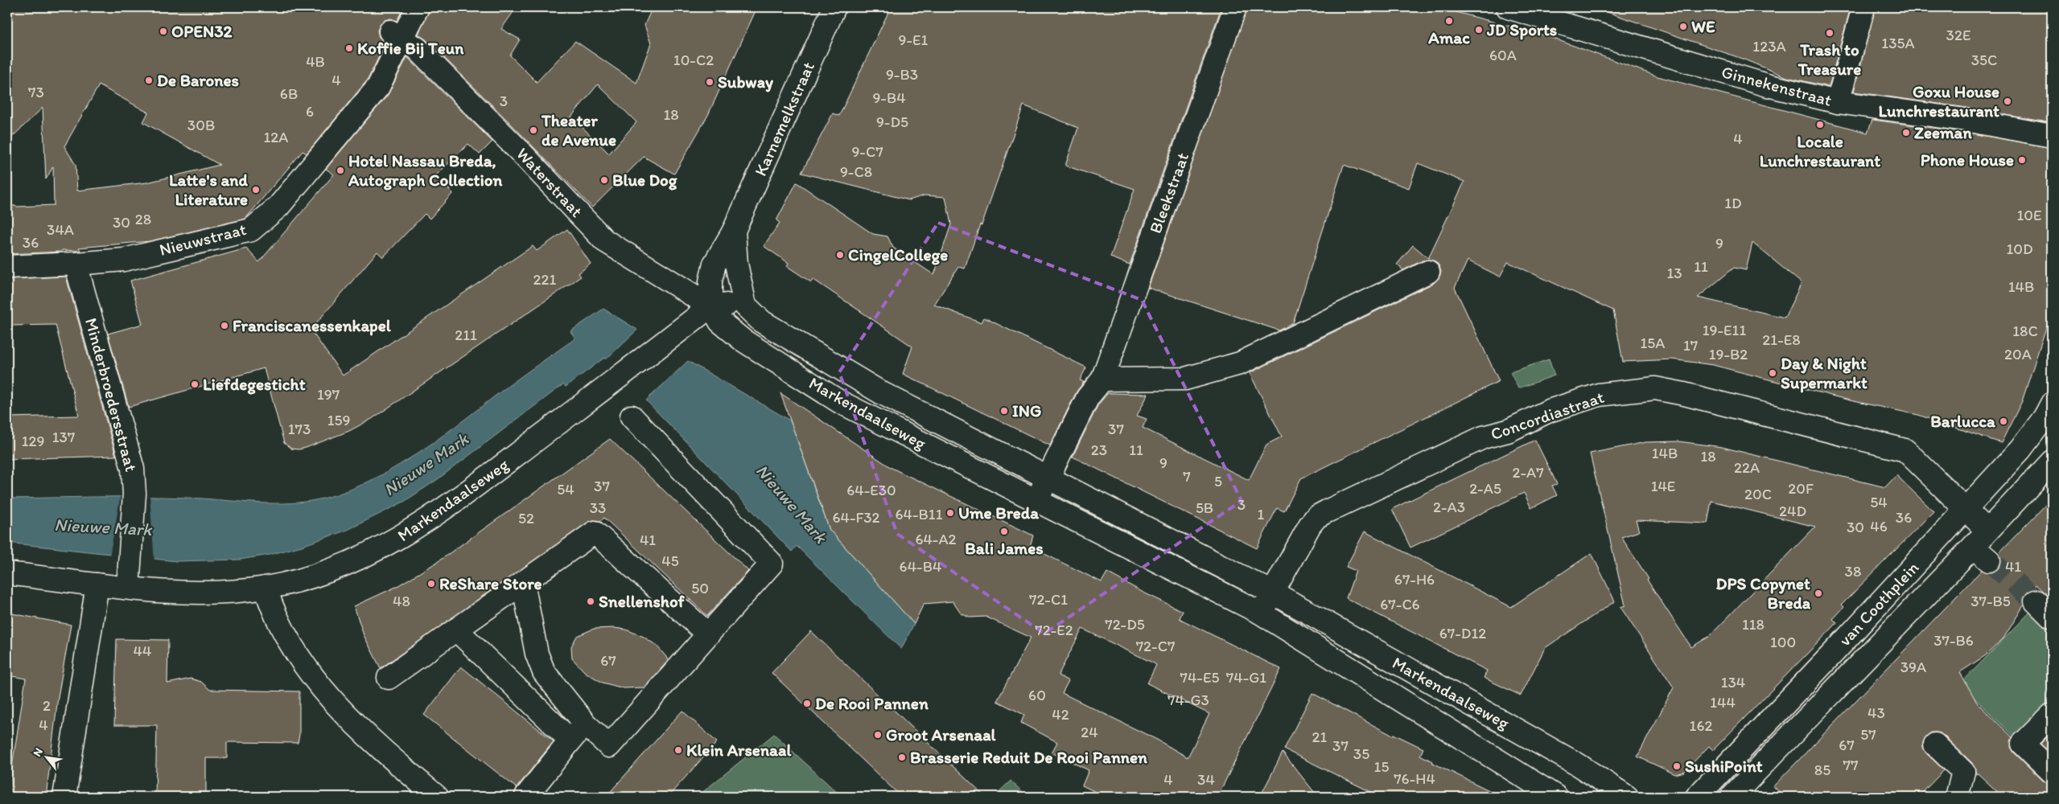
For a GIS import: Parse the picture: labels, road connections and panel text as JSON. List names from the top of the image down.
{
  "streets": {
    "street": [
      "Ginnekenstraat",
      "Karnemelkstraat",
      "Waterstraat",
      "Bleekstraat",
      "Nieuwstraat",
      "Minderbroedersstraat",
      "Markendaalseweg",
      "Concordiastraat",
      "van Coothplein"
    ]
  },
  "crossings": [
    ["Karnemelkstraat", "Waterstraat"],
    ["Karnemelkstraat", "Markendaalseweg"],
    ["Waterstraat", "Nieuwstraat"],
    ["Waterstraat", "Markendaalseweg"],
    ["Bleekstraat", "Markendaalseweg"],
    ["Nieuwstraat", "Minderbroedersstraat"],
    ["Minderbroedersstraat", "Markendaalseweg"],
    ["Markendaalseweg", "Concordiastraat"],
    ["Concordiastraat", "van Coothplein"]
  ],
  "water": ["Nieuwe Mark"],
  "places": [
    "Amac",
    "WE",
    "JD Sports",
    "OPEN32",
    "Trash to Treasure",
    "Koffie Bij Teun",
    "De Barones",
    "Subway",
    "Goxu House Lunchrestaurant",
    "Locale Lunchrestaurant",
    "Theater de Avenue",
    "Zeeman",
    "Phone House",
    "Hotel Nassau Breda, Autograph Collection",
    "Blue Dog",
    "Latte's and Literature",
    "CingelCollege",
    "Franciscanessenkapel",
    "Day & Night Supermarkt",
    "Liefdegesticht",
    "ING",
    "Barlucca",
    "Ume Breda",
    "Bali James",
    "ReShare Store",
    "DPS Copynet Breda",
    "Snellenshof",
    "De Rooi Pannen",
    "Groot Arsenaal",
    "Klein Arsenaal",
    "Brasserie Reduit De Rooi Pannen",
    "SushiPoint"
  ],
  "house_numbers": [
    "32E",
    "9-E1",
    "135A",
    "123A",
    "60A",
    "10-C2",
    "35C",
    "4B",
    "9-B3",
    "4",
    "73",
    "6B",
    "9-B4",
    "3",
    "6",
    "18",
    "9-D5",
    "30B",
    "12A",
    "4",
    "9-C7",
    "9-C8",
    "1D",
    "10E",
    "28",
    "30",
    "34A",
    "36",
    "9",
    "10D",
    "11",
    "13",
    "221",
    "14B",
    "19-E11",
    "18C",
    "211",
    "21-E8",
    "15A",
    "17",
    "19-B2",
    "20A",
    "197",
    "159",
    "173",
    "37",
    "137",
    "129",
    "23",
    "11",
    "14B",
    "18",
    "9",
    "22A",
    "2-A7",
    "7",
    "5",
    "37",
    "14E",
    "2-A5",
    "20F",
    "54",
    "64-E30",
    "20C",
    "54",
    "3",
    "2-A3",
    "33",
    "5B",
    "24D",
    "64-B11",
    "1",
    "64-F32",
    "36",
    "52",
    "46",
    "30",
    "64-A2",
    "41",
    "45",
    "64-B4",
    "41",
    "38",
    "67-H6",
    "50",
    "72-C1",
    "48",
    "37-B5",
    "67-C6",
    "72-D5",
    "118",
    "72-E2",
    "67-D12",
    "37-B6",
    "100",
    "72-C7",
    "44",
    "67",
    "39A",
    "74-E5",
    "74-G1",
    "134",
    "60",
    "74-G3",
    "144",
    "2",
    "43",
    "42",
    "4",
    "162",
    "24",
    "57",
    "21",
    "67",
    "37",
    "35",
    "77",
    "15",
    "85",
    "76-H4",
    "4",
    "34"
  ],
  "north": "top left"
}
